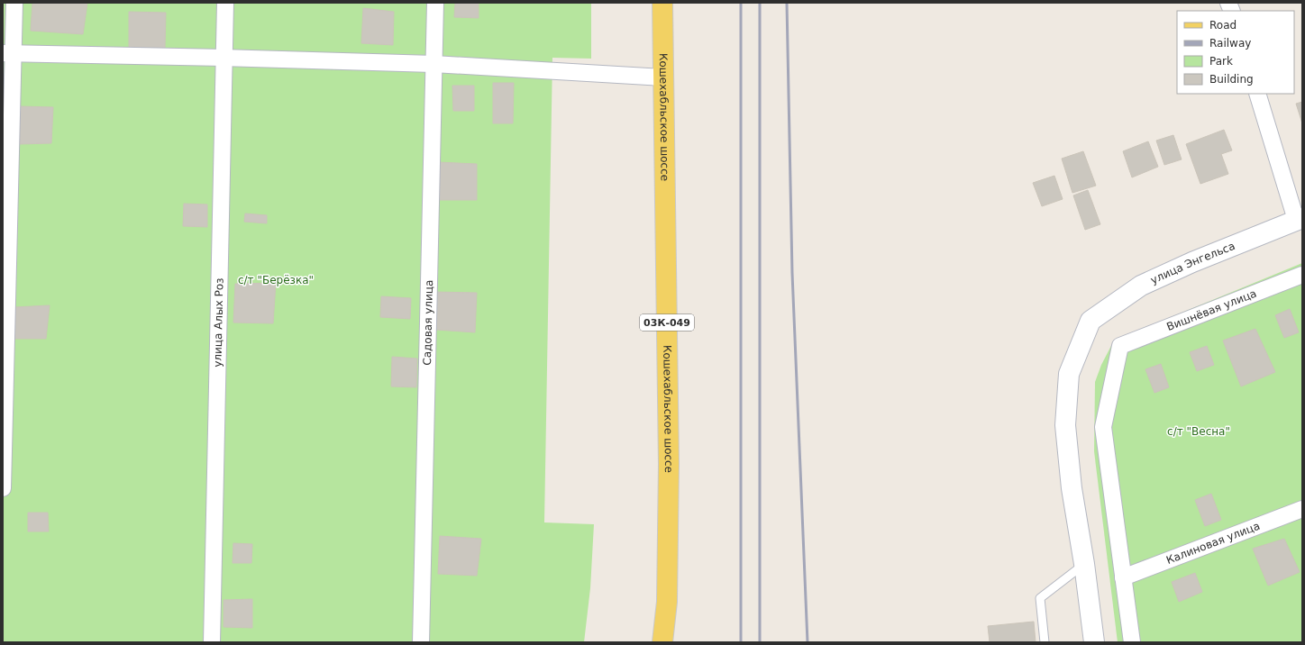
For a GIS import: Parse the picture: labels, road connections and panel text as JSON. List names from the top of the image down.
{
  "streets": {
    "main road": ["Кошехабльское шоссе", "03К-049"],
    "street": [
      "улица Энгельса",
      "Вишнёвая улица",
      "улица Алых Роз",
      "Садовая улица",
      "Калиновая улица"
    ]
  },
  "crossings": [
    ["Вишнёвая улица", "Калиновая улица"]
  ],
  "parks": ["с/т \"Берёзка\"", "с/т \"Весна\""],
  "legend": [
    "Road",
    "Railway",
    "Park",
    "Building"
  ]
}
